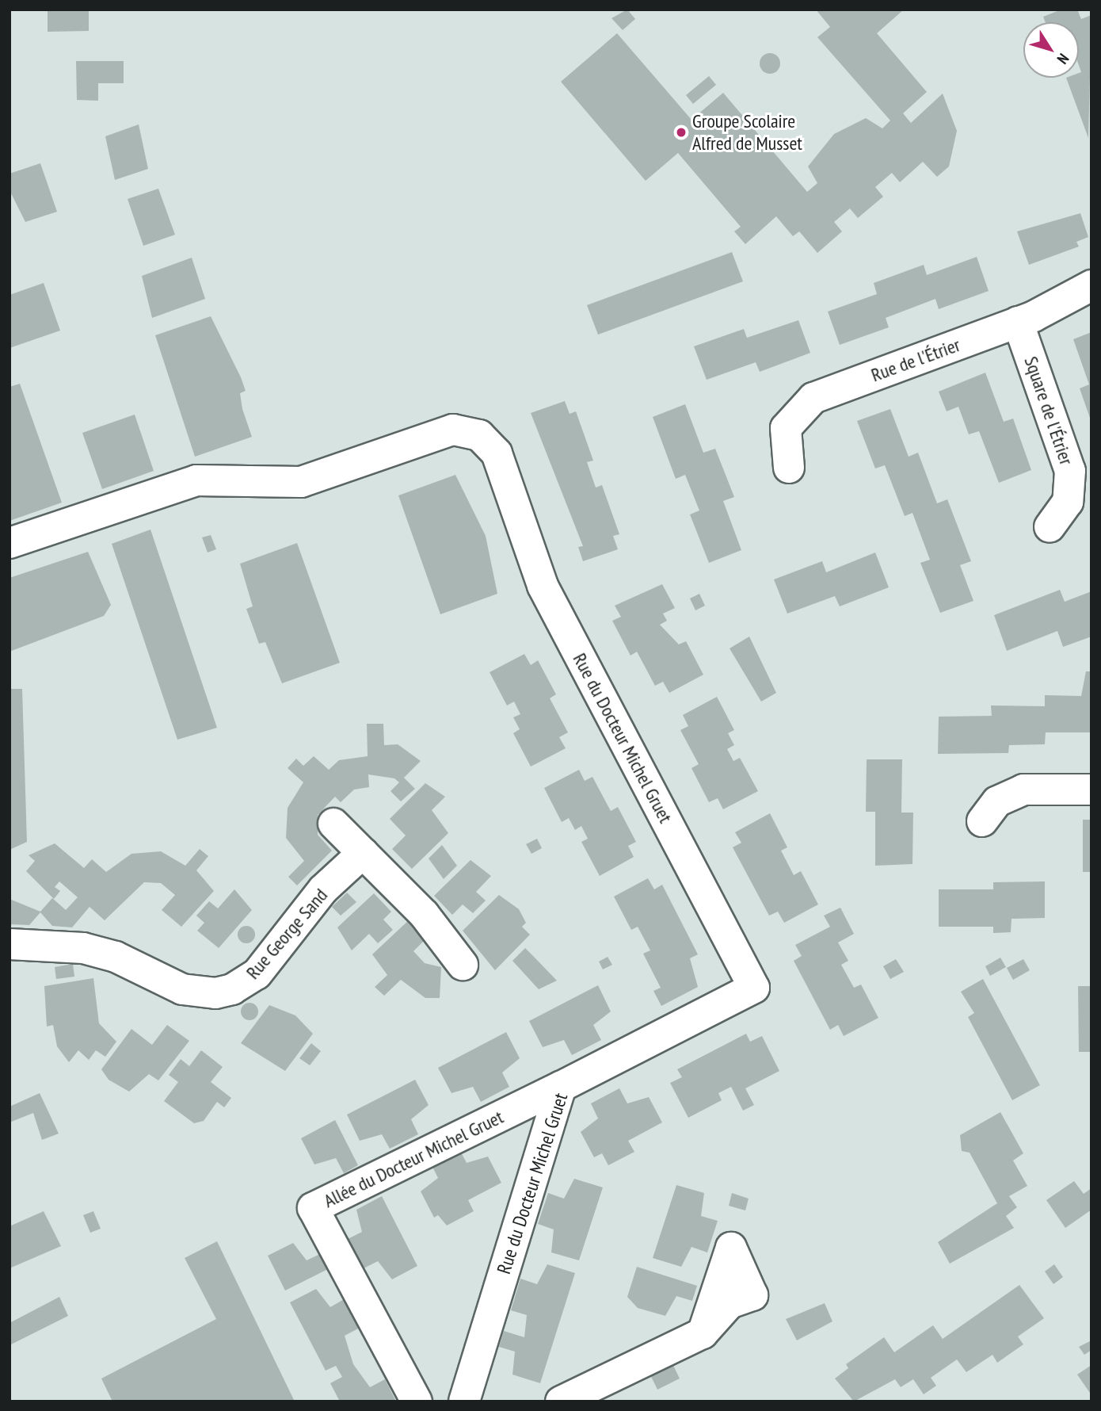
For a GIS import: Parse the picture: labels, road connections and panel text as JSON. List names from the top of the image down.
{
  "streets": {
    "street": [
      "Rue de l'Étrier",
      "Square de l'Étrier",
      "Rue du Docteur Michel Gruet",
      "Rue George Sand",
      "Allée du Docteur Michel Gruet"
    ]
  },
  "crossings": [
    ["Rue de l'Étrier", "Square de l'Étrier"],
    ["Rue du Docteur Michel Gruet", "Allée du Docteur Michel Gruet"]
  ],
  "places": ["Groupe Scolaire Alfred de Musset"],
  "north": "bottom right"
}
